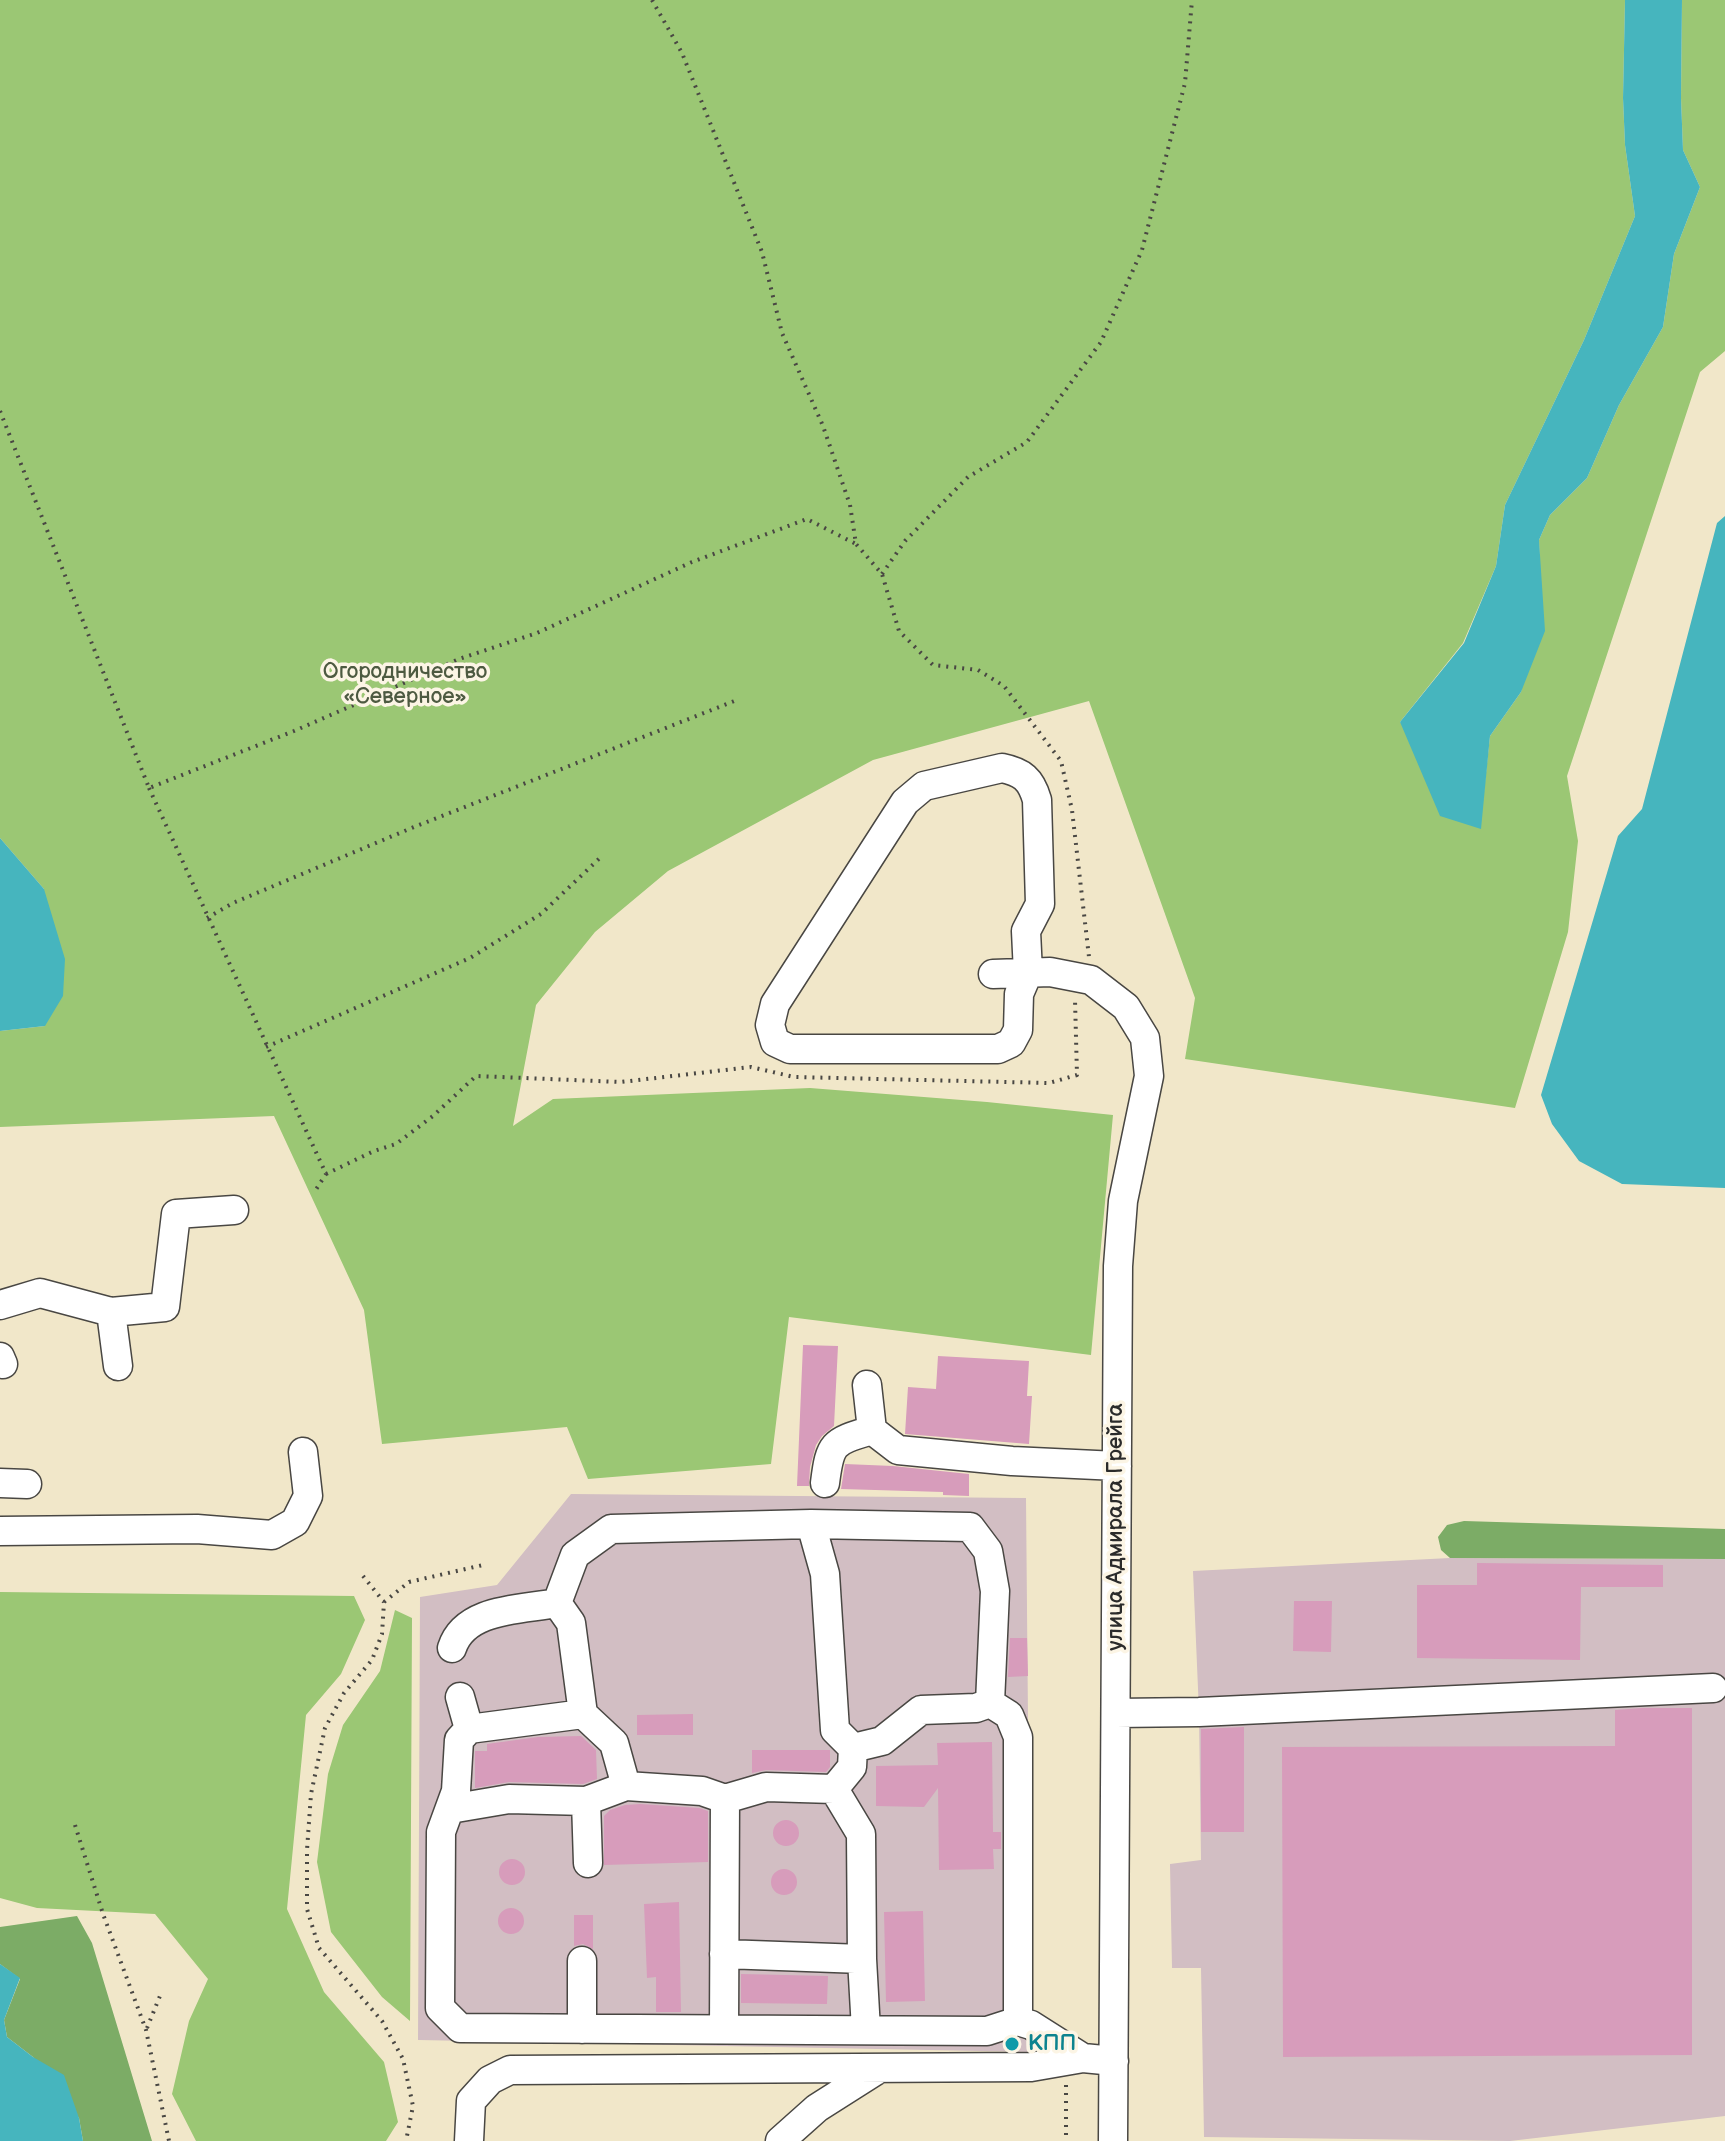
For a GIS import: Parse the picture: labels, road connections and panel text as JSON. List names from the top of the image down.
{
  "streets": {
    "street": ["улица Адмирала Грейга"]
  },
  "parks": ["Огородничество «Северное»"],
  "places": ["КПП"]
}
